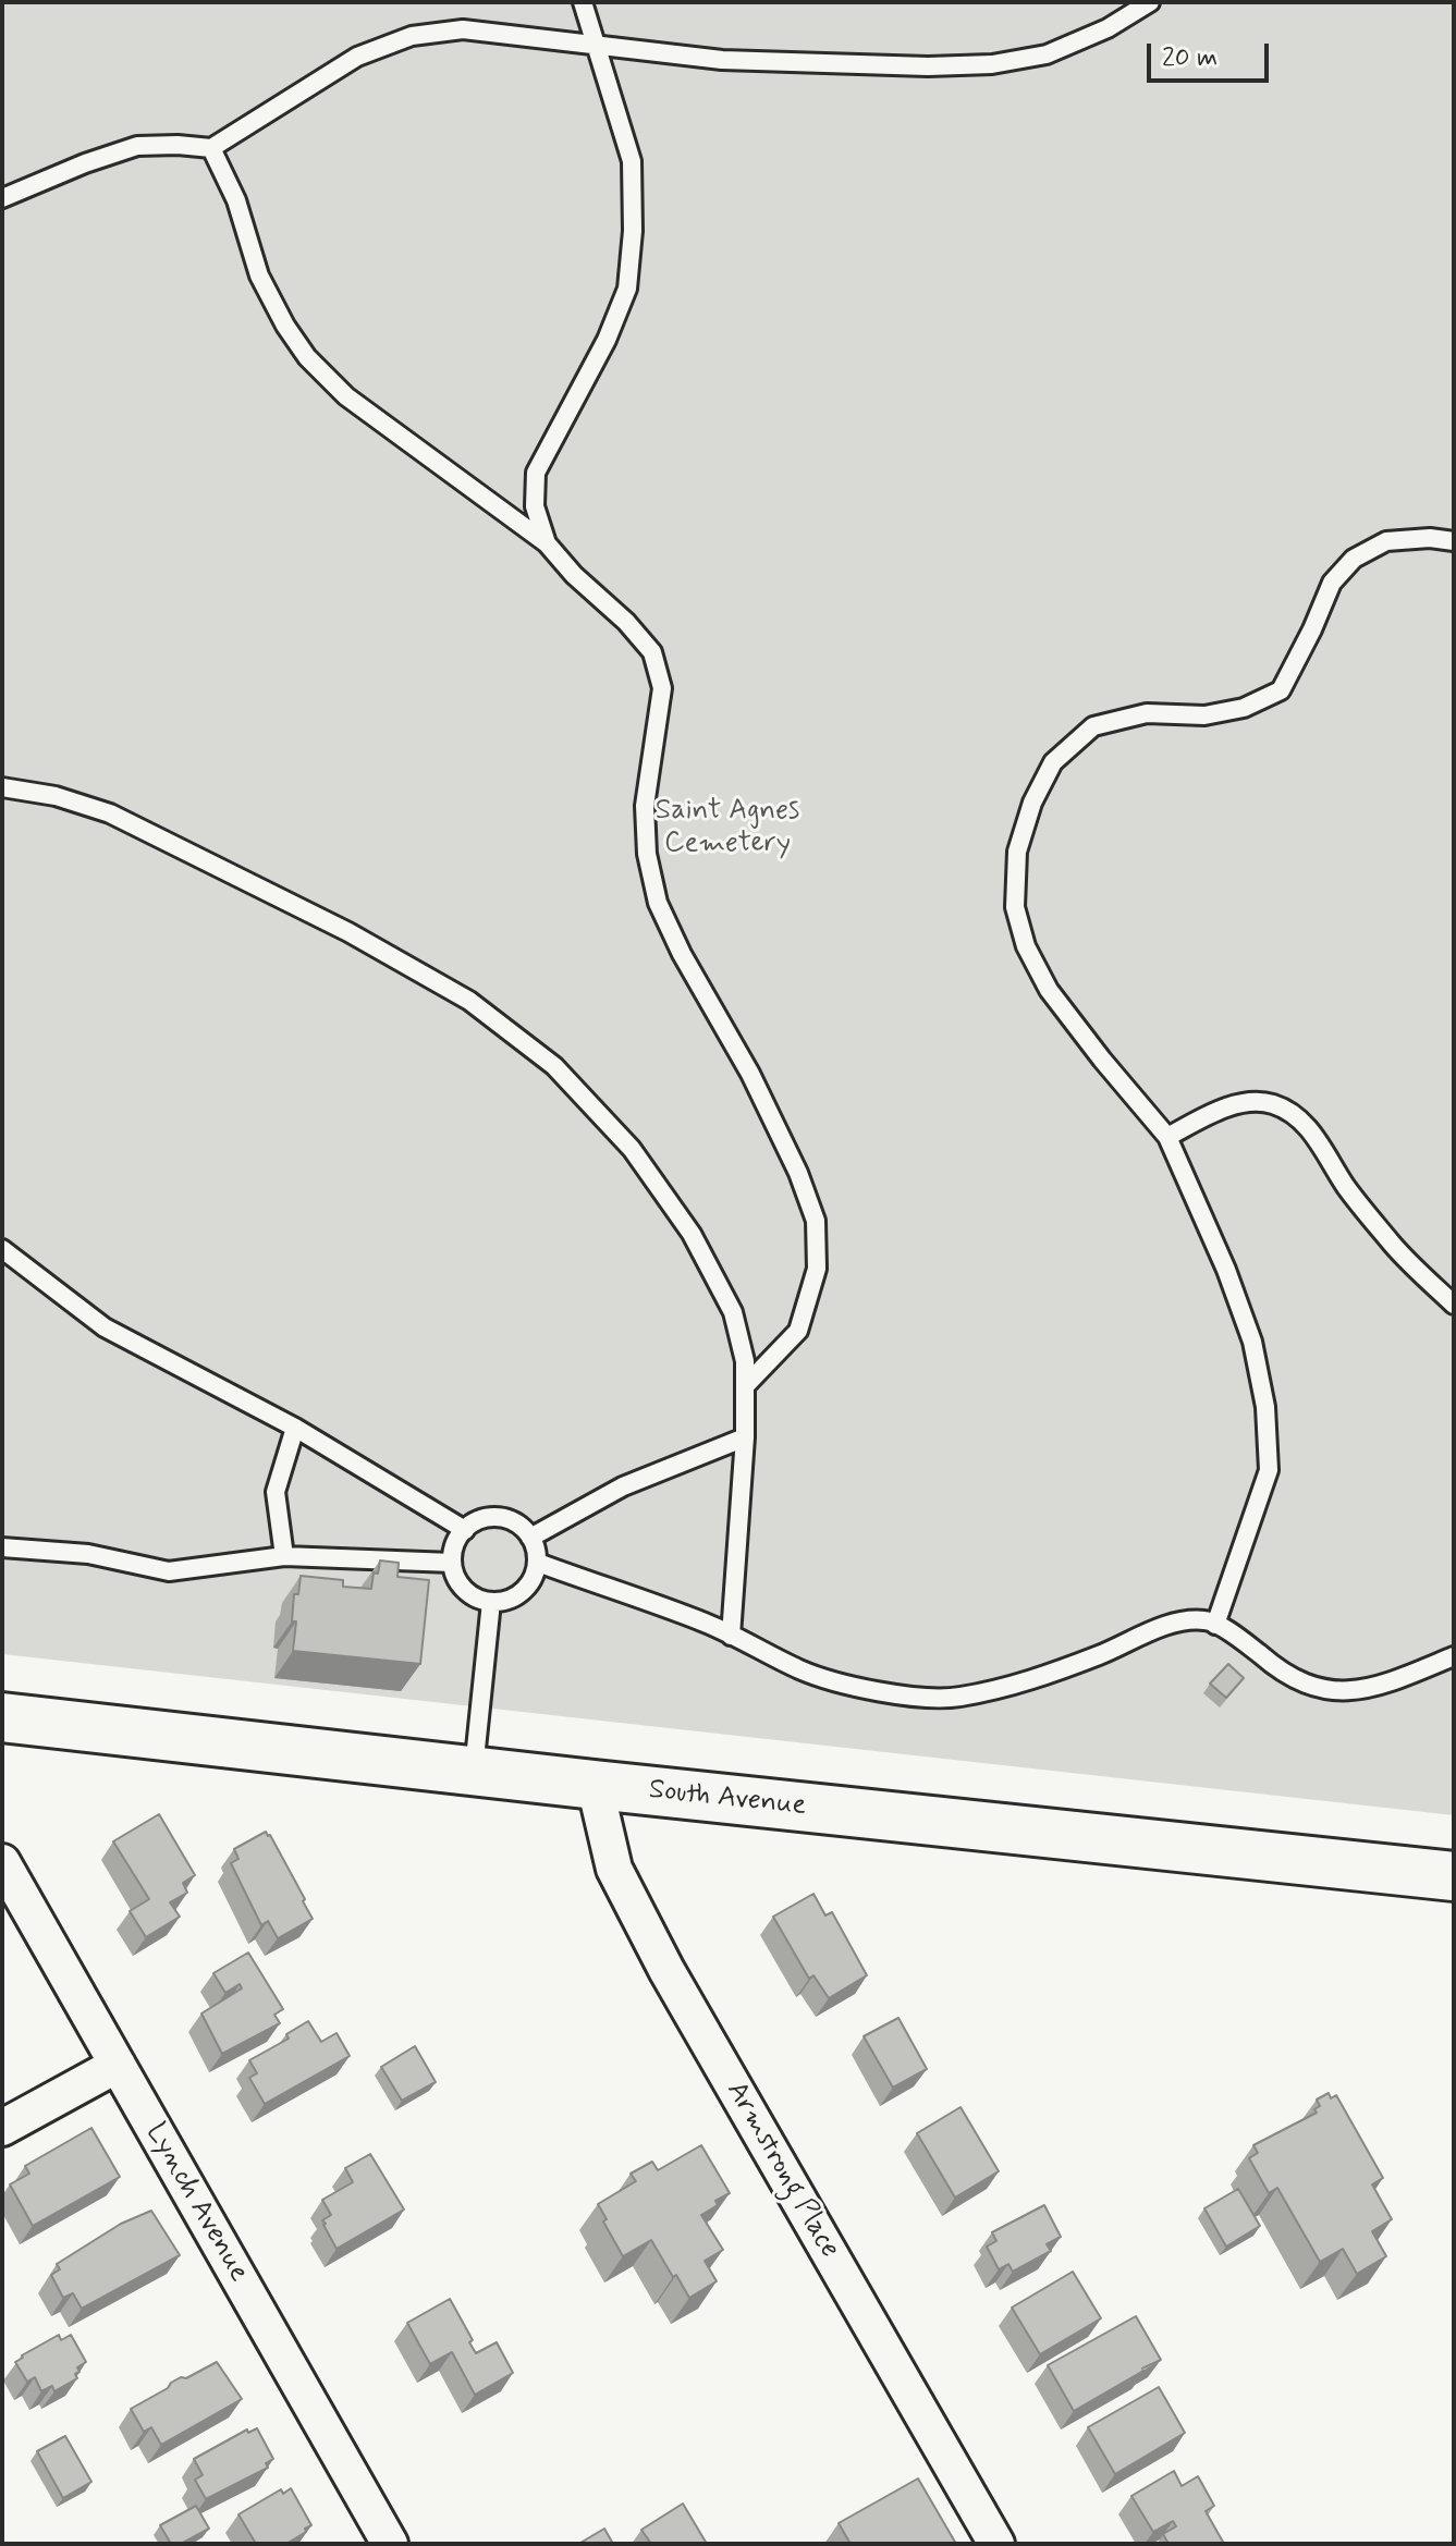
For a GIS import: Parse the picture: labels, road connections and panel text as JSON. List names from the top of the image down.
{
  "streets": {
    "main road": ["South Avenue"],
    "street": ["Armstrong Place", "Lynch Avenue"]
  },
  "crossings": [
    ["South Avenue", "Armstrong Place"]
  ],
  "parks": ["Saint Agnes Cemetery"],
  "scale_bar": "20 m"
}
